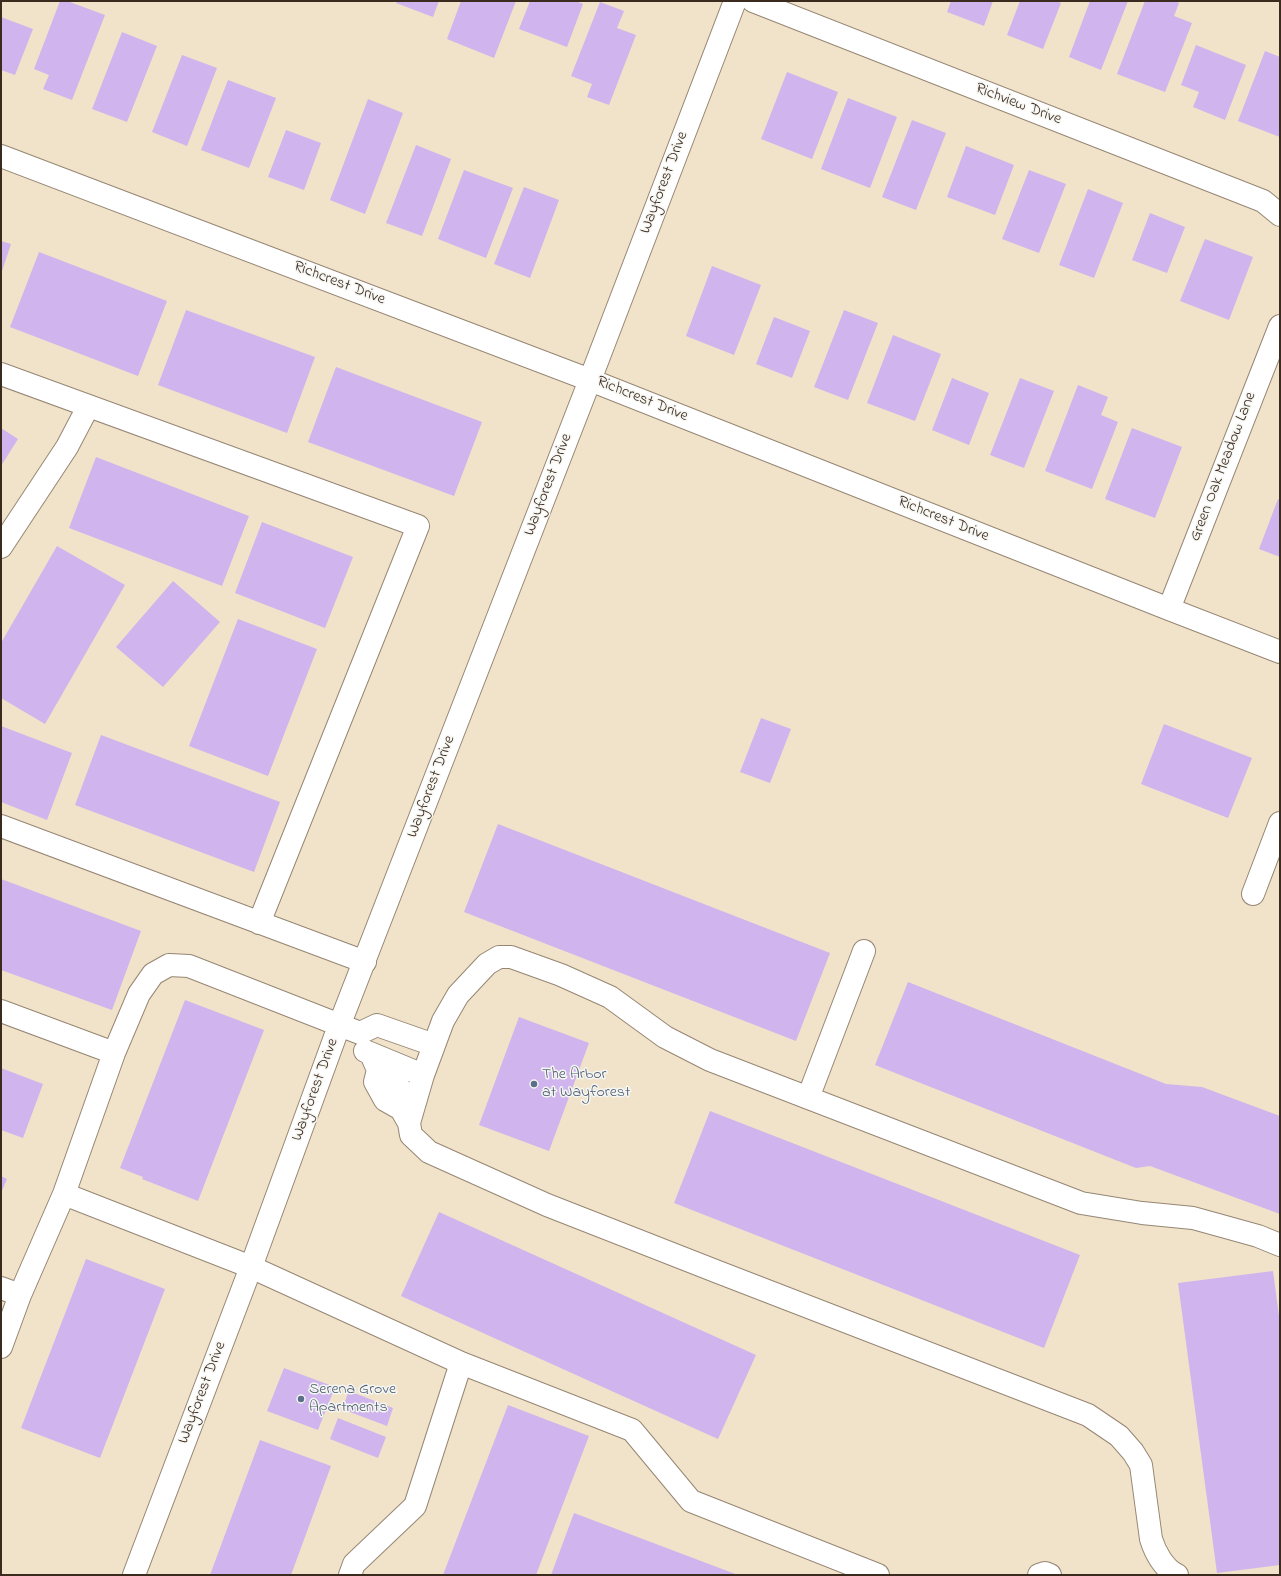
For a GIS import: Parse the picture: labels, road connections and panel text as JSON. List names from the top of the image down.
{
  "streets": {
    "street": [
      "Richview Drive",
      "Wayforest Drive",
      "Richcrest Drive",
      "Green Oak Meadow Lane"
    ]
  },
  "crossings": [
    ["Wayforest Drive", "Richcrest Drive"],
    ["Richcrest Drive", "Green Oak Meadow Lane"]
  ],
  "places": ["The Arbor at Wayforest", "Serena Grove Apartments"]
}
